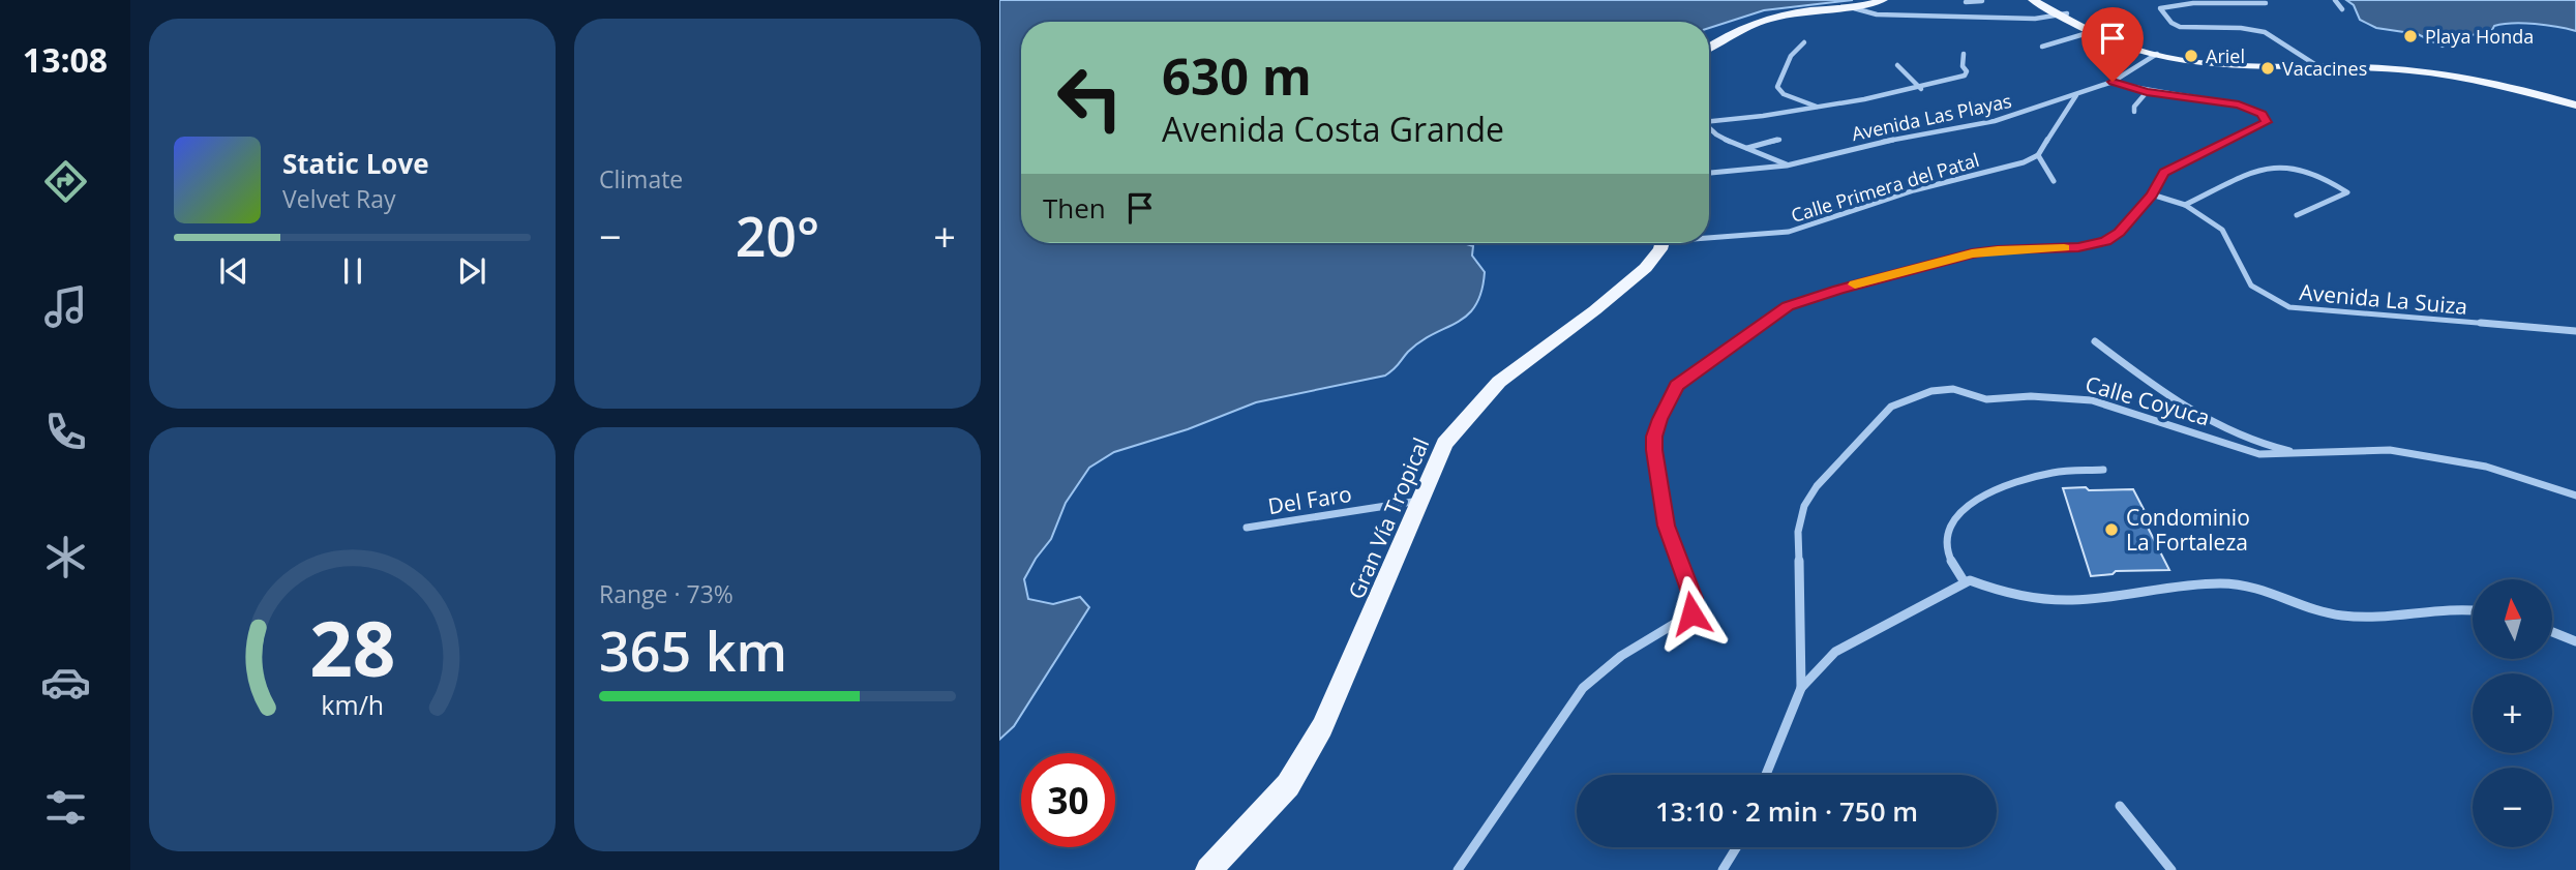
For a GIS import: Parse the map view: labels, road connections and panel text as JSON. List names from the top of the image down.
{
  "streets": {
    "main road": ["Gran Vía Tropical"],
    "street": [
      "Avenida Las Playas",
      "Calle Primera del Patal",
      "Avenida La Suiza",
      "Calle Coyuca",
      "Del Faro"
    ]
  },
  "crossings": [
    ["Del Faro", "Gran Vía Tropical"]
  ],
  "places": [
    "Playa Honda",
    "Ariel",
    "Vacacines",
    "Condominio La Fortaleza"
  ],
  "north": "top",
  "page": {
    "tabs": "13:08",
    "tile": [
      "Climate",
      ["Range · 73%", "365 km"]
    ],
    "turn": ["630 m", "Avenida Costa Grande"],
    "song": ["Static Love", "Velvet Ray"],
    "then": "Then",
    "heat": ["−", "20°", "+"],
    "map_buttons": ["+", "−"],
    "limit": "30",
    "trip": "13:10 · 2 min · 750 m",
    "gauge": ["28", "km/h"]
  }
}
